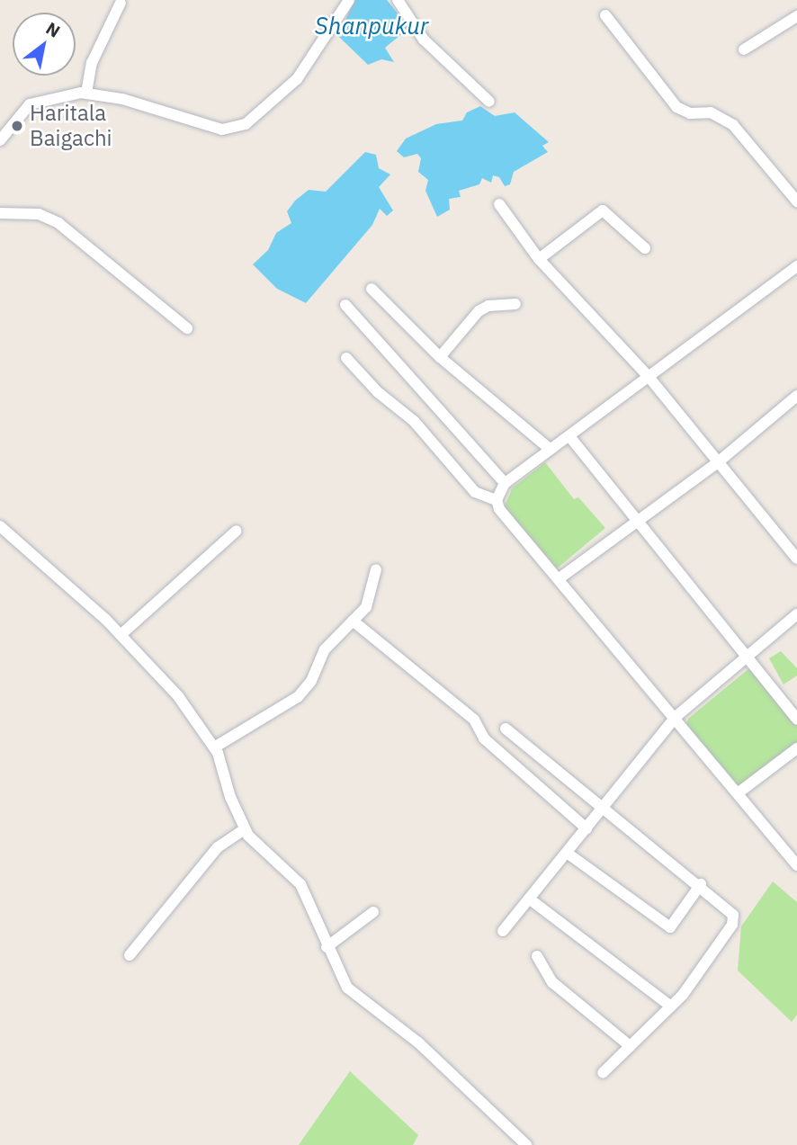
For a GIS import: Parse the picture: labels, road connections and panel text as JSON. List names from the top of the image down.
{
  "water": ["Shanpukur"],
  "places": ["Haritala Baigachi"],
  "north": "top right"
}
